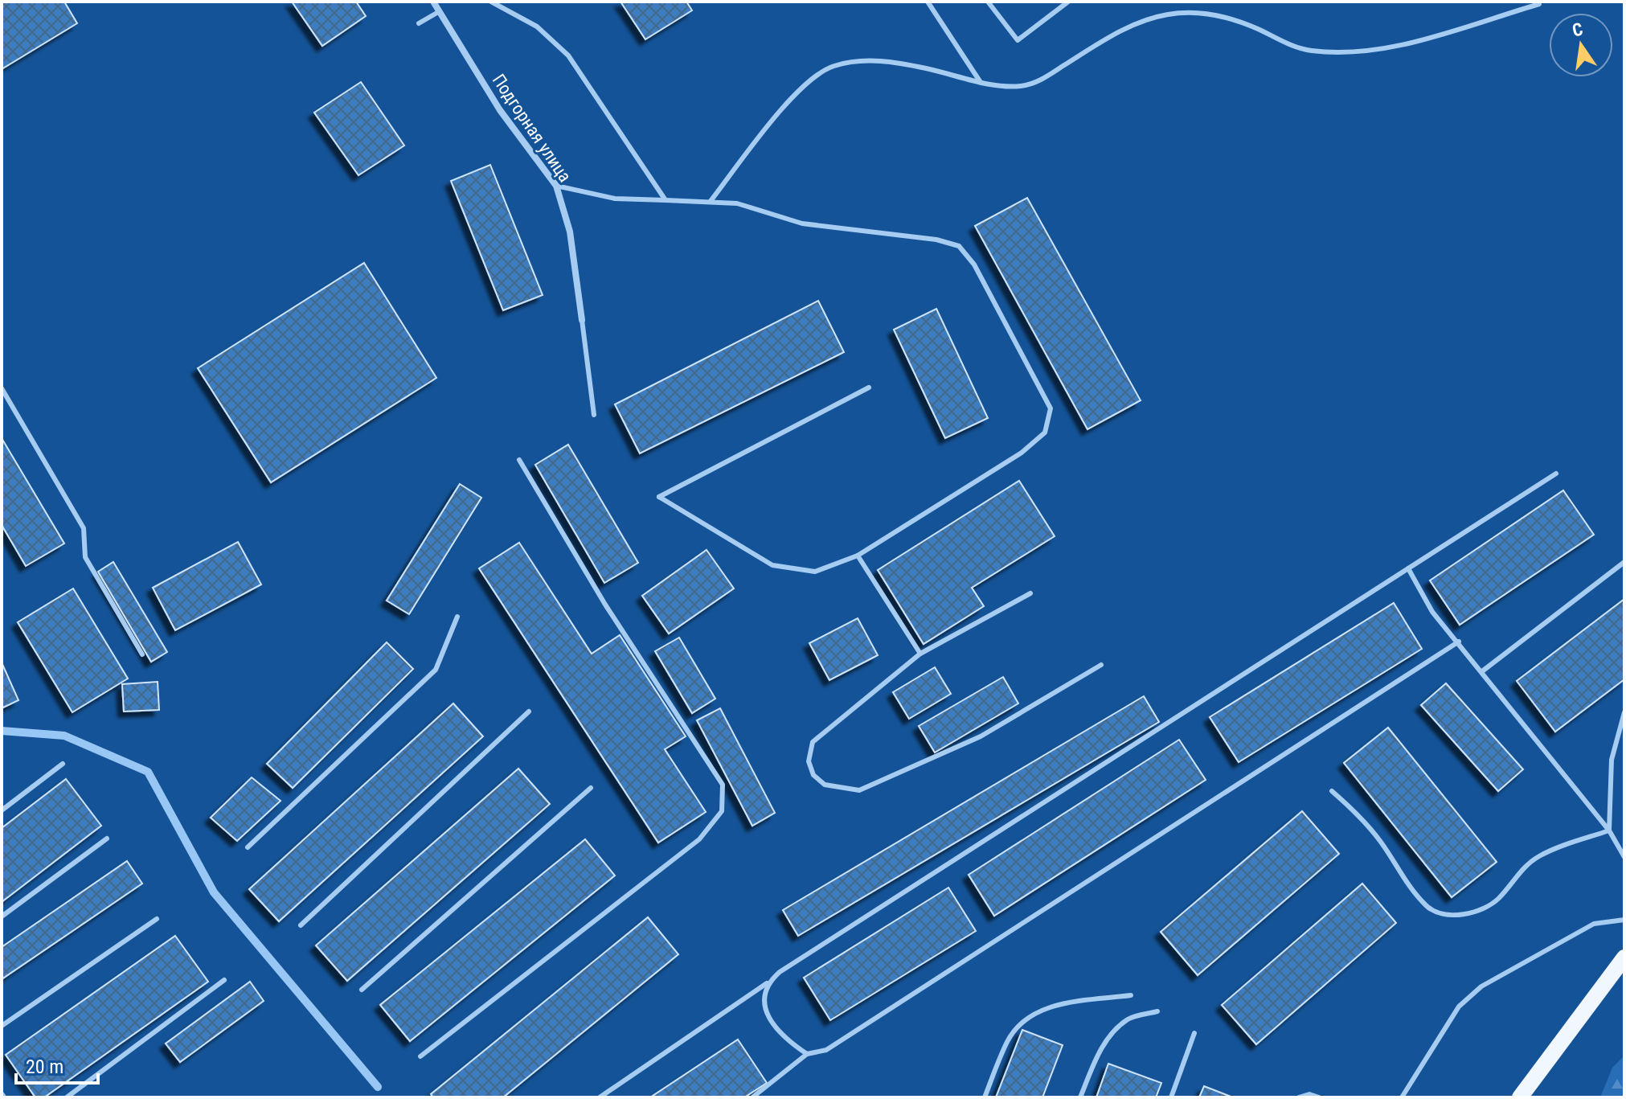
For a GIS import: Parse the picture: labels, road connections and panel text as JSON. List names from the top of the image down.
{
  "streets": {
    "street": ["Подгорная улица"]
  },
  "scale_bar": "20 m",
  "north": "top"
}
